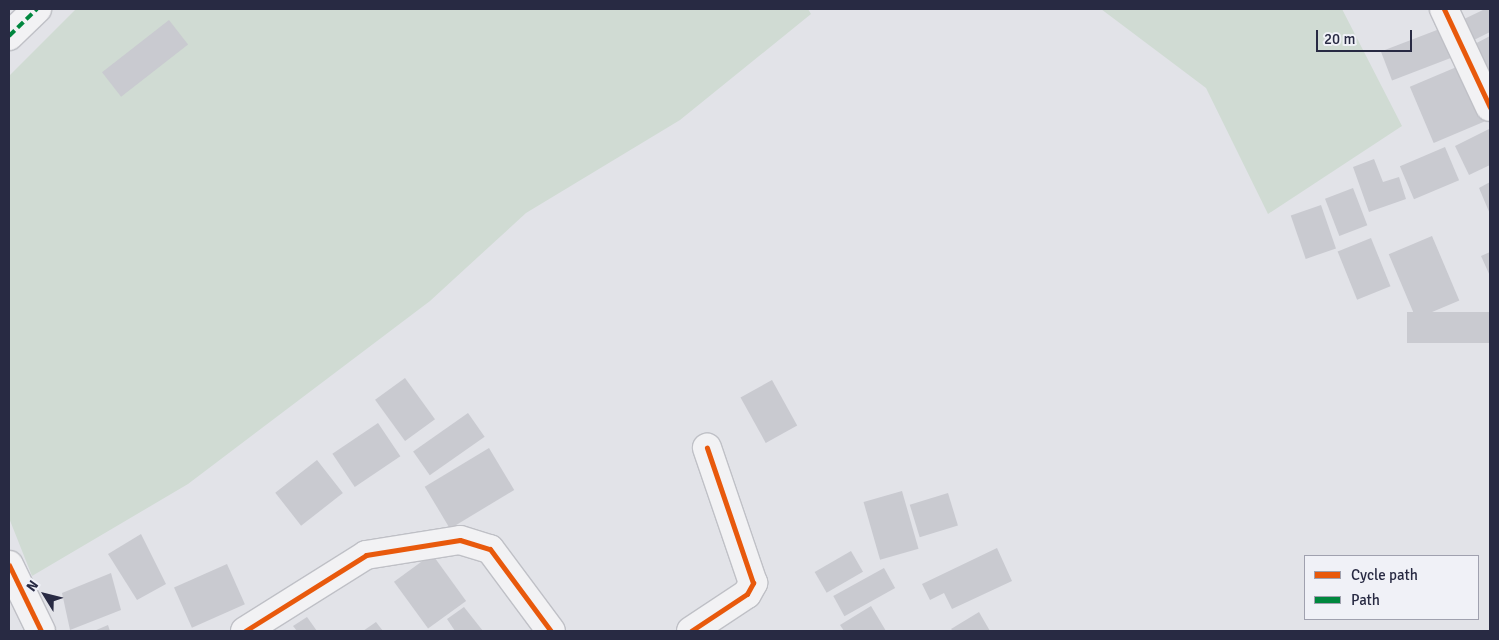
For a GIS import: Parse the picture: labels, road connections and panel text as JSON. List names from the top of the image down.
{
  "legend": ["Cycle path", "Path"],
  "scale_bar": "20 m",
  "north": "top left"
}
